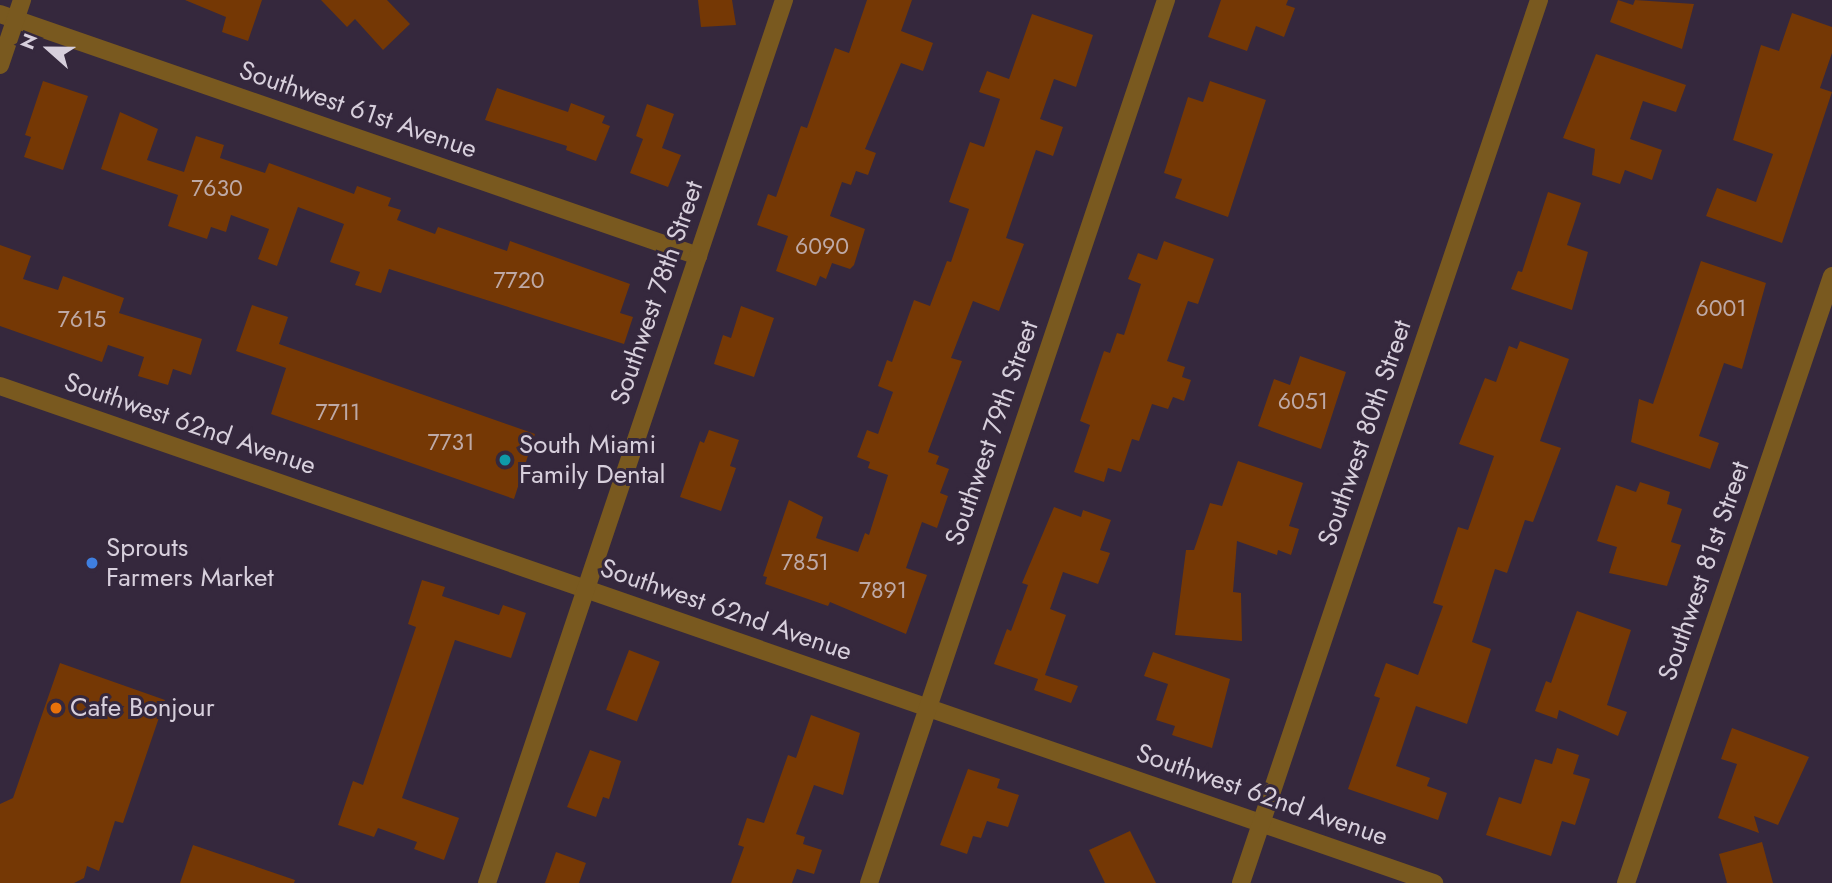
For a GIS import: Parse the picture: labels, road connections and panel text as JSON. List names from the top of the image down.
{
  "streets": {
    "street": [
      "Southwest 61st Avenue",
      "Southwest 78th Street",
      "Southwest 62nd Avenue",
      "Southwest 79th Street",
      "Southwest 80th Street",
      "Southwest 81st Street"
    ]
  },
  "crossings": [
    ["Southwest 61st Avenue", "Southwest 78th Street"],
    ["Southwest 78th Street", "Southwest 62nd Avenue"],
    ["Southwest 62nd Avenue", "Southwest 79th Street"],
    ["Southwest 62nd Avenue", "Southwest 80th Street"]
  ],
  "places": ["South Miami Family Dental", "Sprouts Farmers Market", "Cafe Bonjour"],
  "house_numbers": [
    "7630",
    "6090",
    "7720",
    "6001",
    "7615",
    "6051",
    "7711",
    "7731",
    "7851",
    "7891"
  ],
  "north": "left"
}
